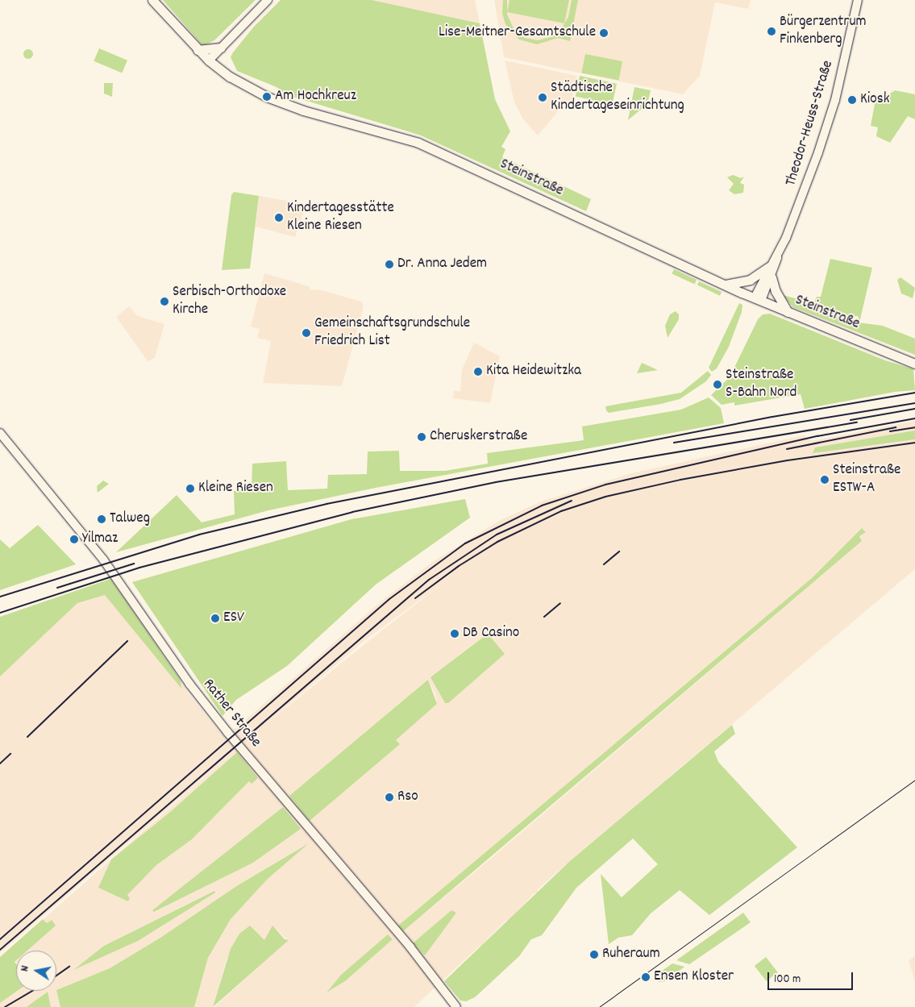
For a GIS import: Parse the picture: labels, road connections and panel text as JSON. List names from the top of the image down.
{
  "streets": {
    "main road": ["Steinstraße"],
    "street": ["Theodor-Heuss-Straße", "Rather Straße"]
  },
  "crossings": [
    ["Theodor-Heuss-Straße", "Steinstraße"]
  ],
  "places": [
    "Bürgerzentrum Finkenberg",
    "Lise-Meitner-Gesamtschule",
    "Am Hochkreuz",
    "Städtische Kindertageseinrichtung",
    "Kiosk",
    "Kindertagesstätte Kleine Riesen",
    "Dr. Anna Jedem",
    "Serbisch-Orthodoxe Kirche",
    "Gemeinschaftsgrundschule Friedrich List",
    "Kita Heidewitzka",
    "Steinstraße S-Bahn Nord",
    "Cheruskerstraße",
    "Steinstraße ESTW-A",
    "Kleine Riesen",
    "Talweg",
    "Yilmaz",
    "ESV",
    "DB Casino",
    "Rso",
    "Ruheraum",
    "Ensen Kloster"
  ],
  "scale_bar": "100 m",
  "north": "left"
}
